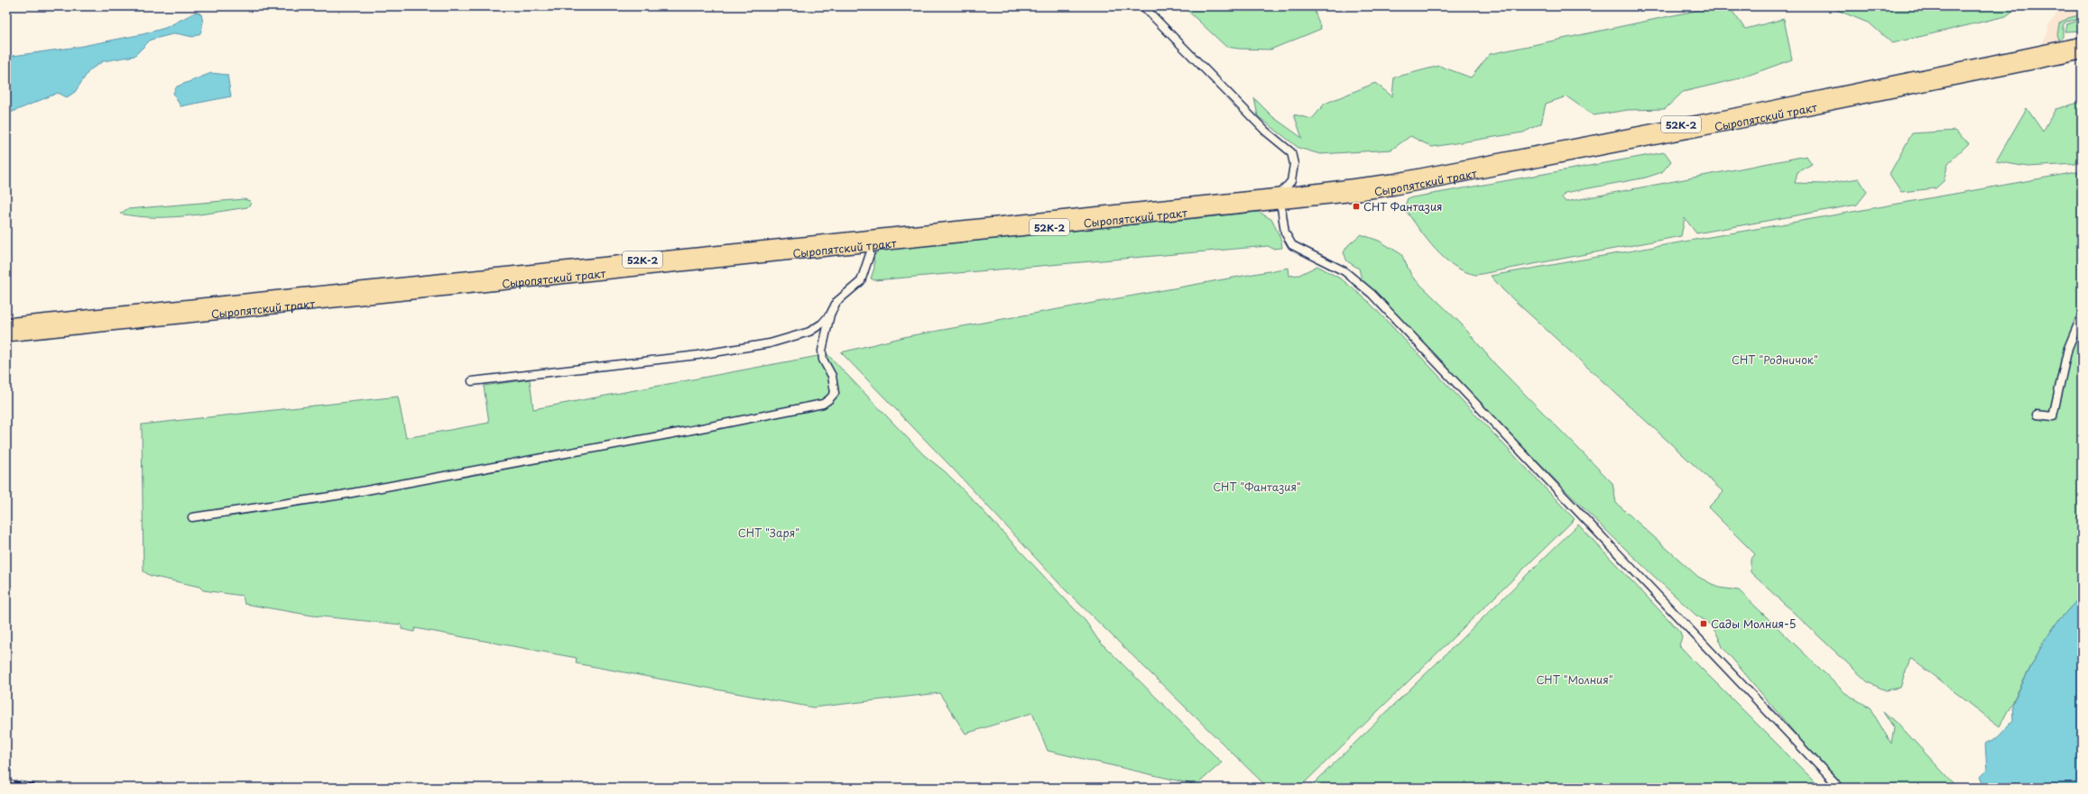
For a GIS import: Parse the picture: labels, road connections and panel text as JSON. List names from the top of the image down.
{
  "streets": {
    "main road": ["Сыропятский тракт", "52К-2"]
  },
  "parks": [
    "СНТ \"Родничок\"",
    "СНТ \"Фантазия\"",
    "СНТ \"Заря\"",
    "СНТ \"Молния\""
  ],
  "places": {
    "transit": ["СНТ Фантазия", "Сады Молния-5"]
  }
}
